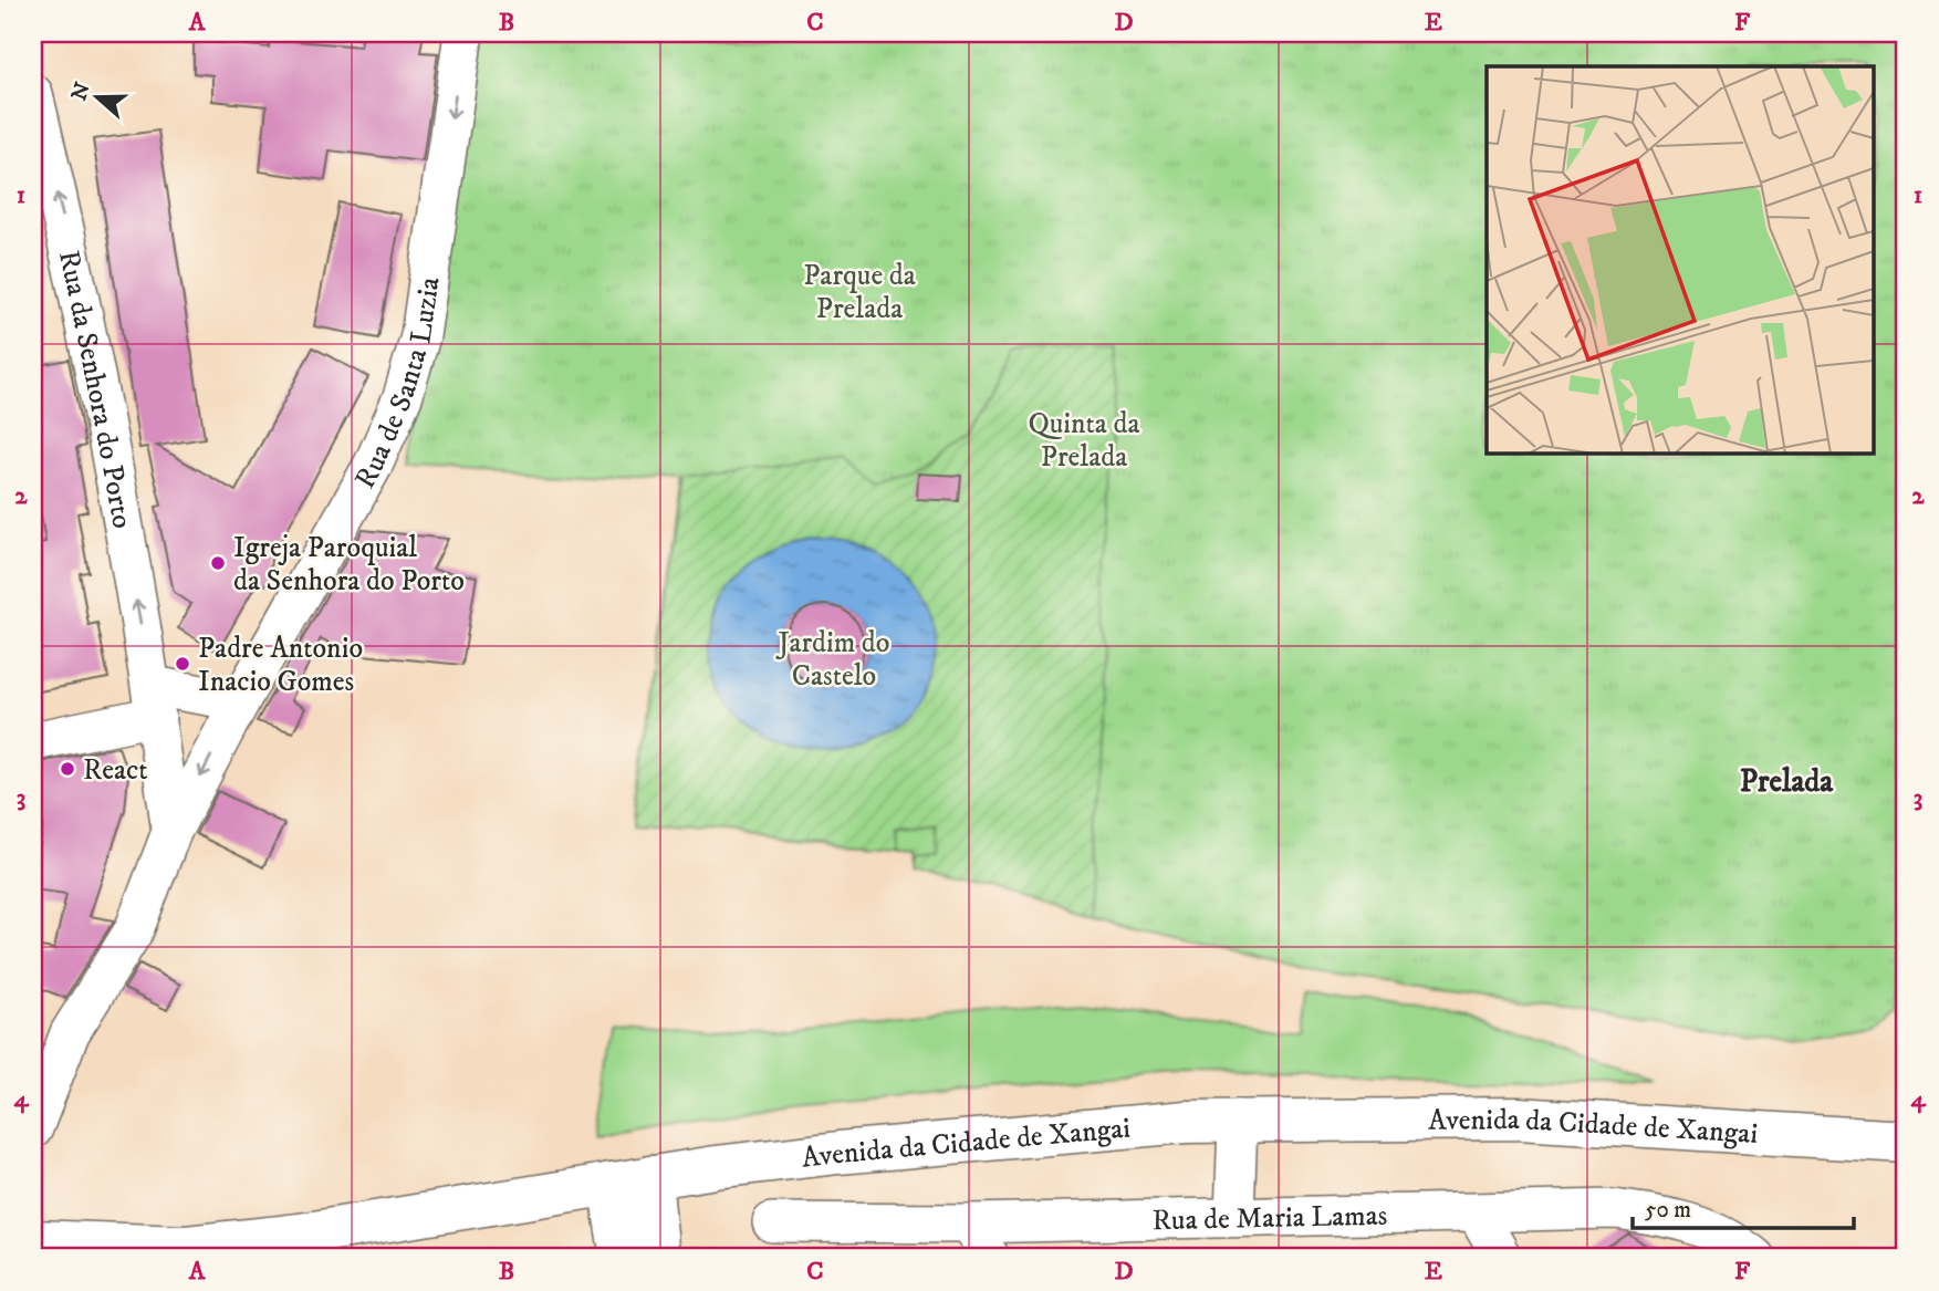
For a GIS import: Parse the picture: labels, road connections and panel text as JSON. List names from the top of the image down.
{
  "streets": {
    "main road": ["Avenida da Cidade de Xangai"],
    "street": ["Rua de Santa Luzia", "Rua da Senhora do Porto", "Rua de Maria Lamas"]
  },
  "crossings": [
    ["Rua de Santa Luzia", "Rua da Senhora do Porto"]
  ],
  "one_way": ["Rua de Santa Luzia", "Rua da Senhora do Porto"],
  "districts": ["Prelada"],
  "parks": ["Parque da Prelada", "Quinta da Prelada", "Jardim do Castelo"],
  "places": ["Igreja Paroquial da Senhora do Porto", "Padre Antonio Inacio Gomes", "React"],
  "scale_bar": "50 m",
  "north": "left",
  "grid": {
    "columns": [
      "A",
      "B",
      "C",
      "D",
      "E",
      "F"
    ],
    "rows": [
      "1",
      "2",
      "3",
      "4"
    ]
  }
}
